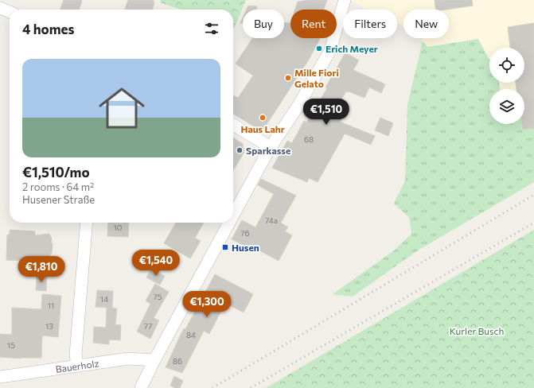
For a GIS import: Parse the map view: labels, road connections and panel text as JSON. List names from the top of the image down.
{
  "streets": {
    "street": ["Bauerholz"]
  },
  "parks": ["Kurler Busch"],
  "places": {
    "other": [
      "Erich Meyer",
      "Mille Fiori Gelato",
      "Haus Lahr",
      "Sparkasse"
    ],
    "transit": ["Husen"]
  },
  "house_numbers": [
    "68",
    "74a",
    "10",
    "76",
    "75",
    "14",
    "11",
    "13",
    "77",
    "84",
    "15",
    "86"
  ],
  "page": {
    "chip": [
      "Buy",
      "Rent",
      "Filters",
      "New"
    ],
    "heading": "4 homes",
    "list": [
      {
        "name": "€1,510/mo",
        "note": "2 rooms · 64 m² · Husener Straße"
      }
    ],
    "price": [
      "€1,510",
      "€1,540",
      "€1,810",
      "€1,300"
    ]
  }
}
